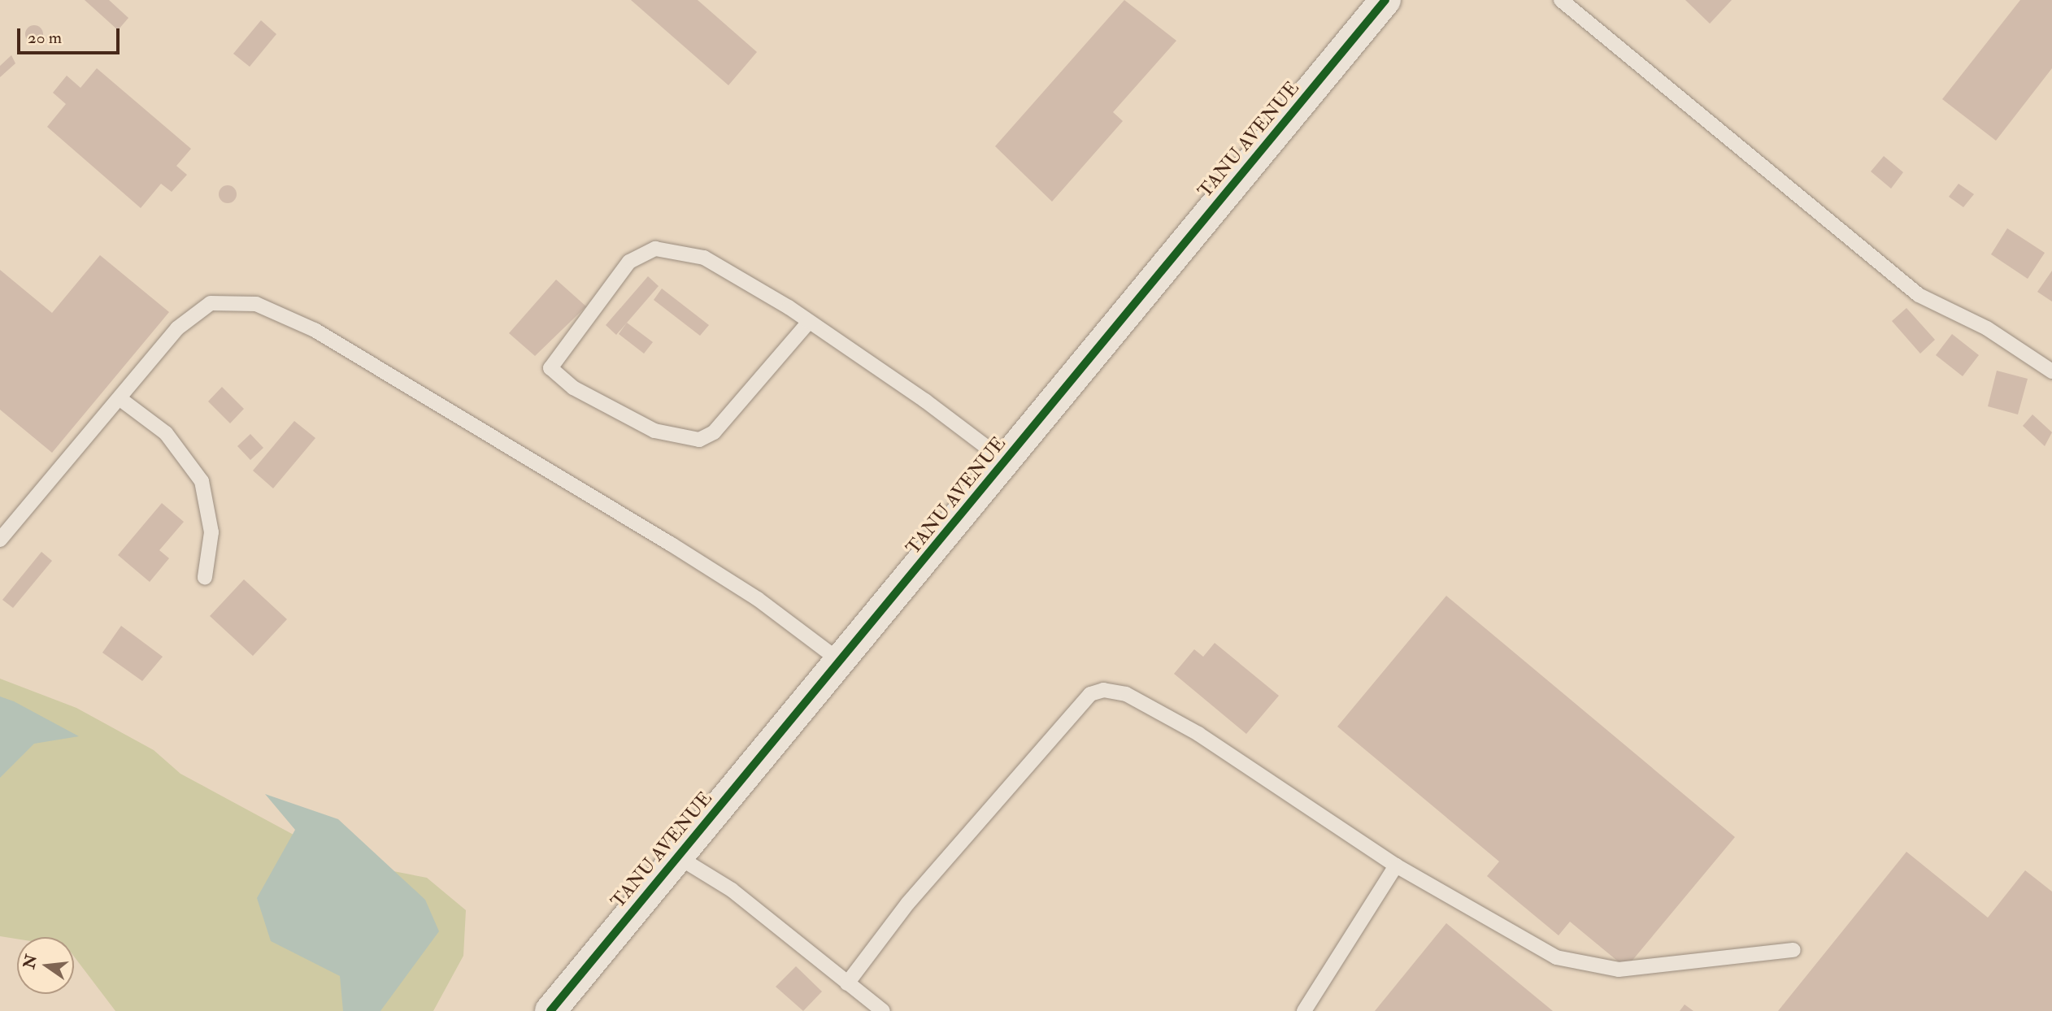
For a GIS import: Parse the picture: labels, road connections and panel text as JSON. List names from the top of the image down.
{
  "streets": {
    "street": ["TANU AVENUE"]
  },
  "scale_bar": "20 m",
  "north": "left"
}
